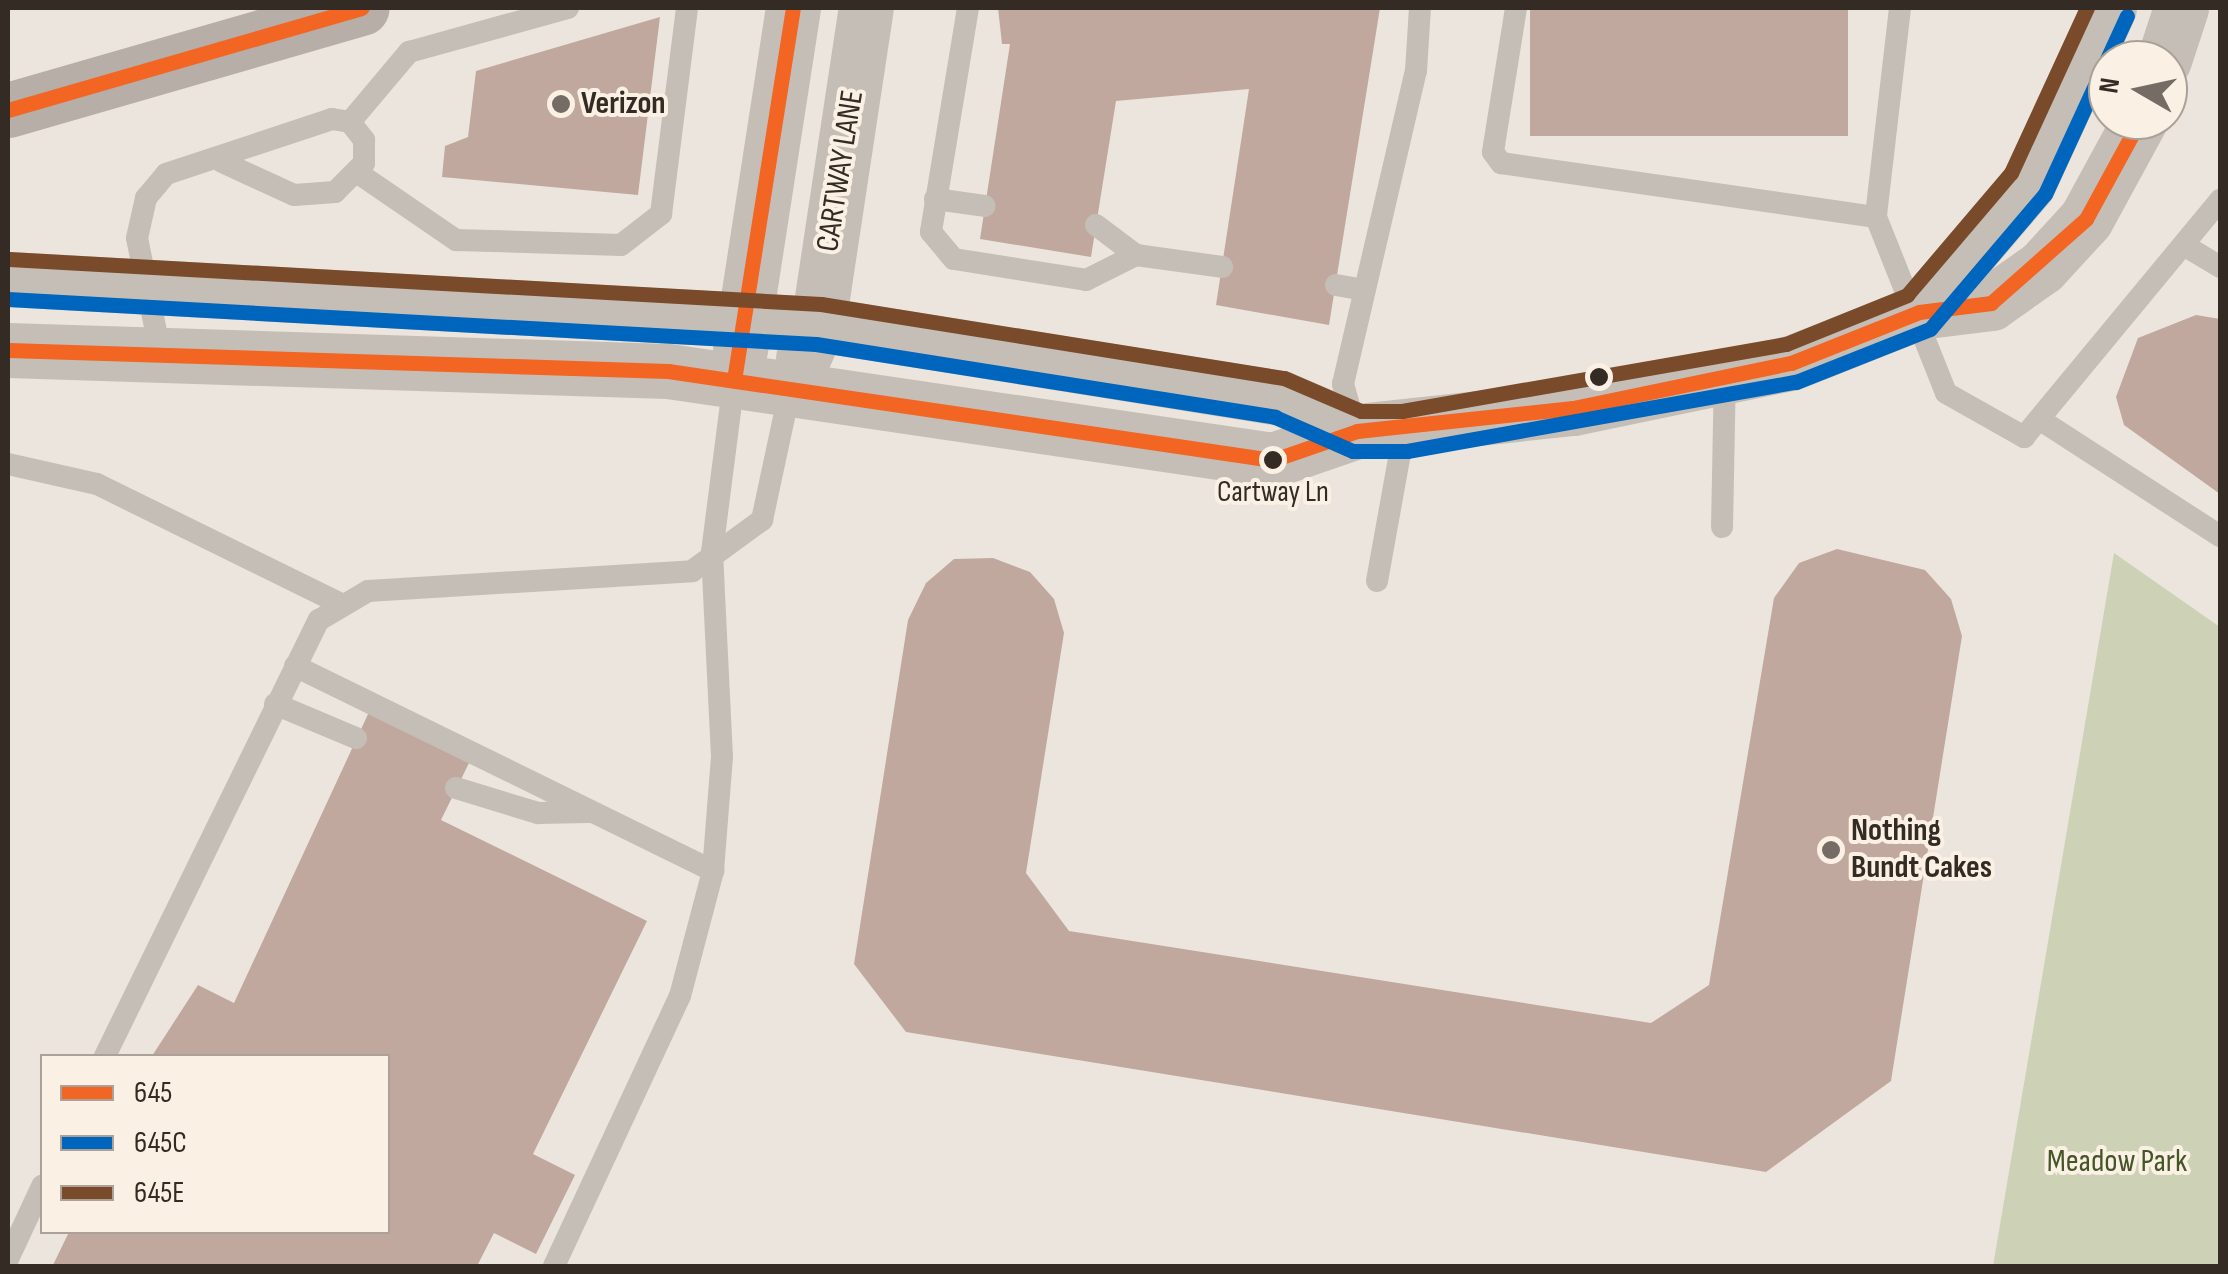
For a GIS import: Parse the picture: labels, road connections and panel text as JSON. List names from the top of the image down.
{
  "streets": {
    "street": ["CARTWAY LANE"]
  },
  "parks": ["Meadow Park"],
  "places": ["Verizon", "Cartway Ln", "Nothing Bundt Cakes"],
  "lines": ["transit line 645", "transit line 645E", "transit line 645C"],
  "legend": ["645", "645C", "645E"],
  "north": "left"
}
